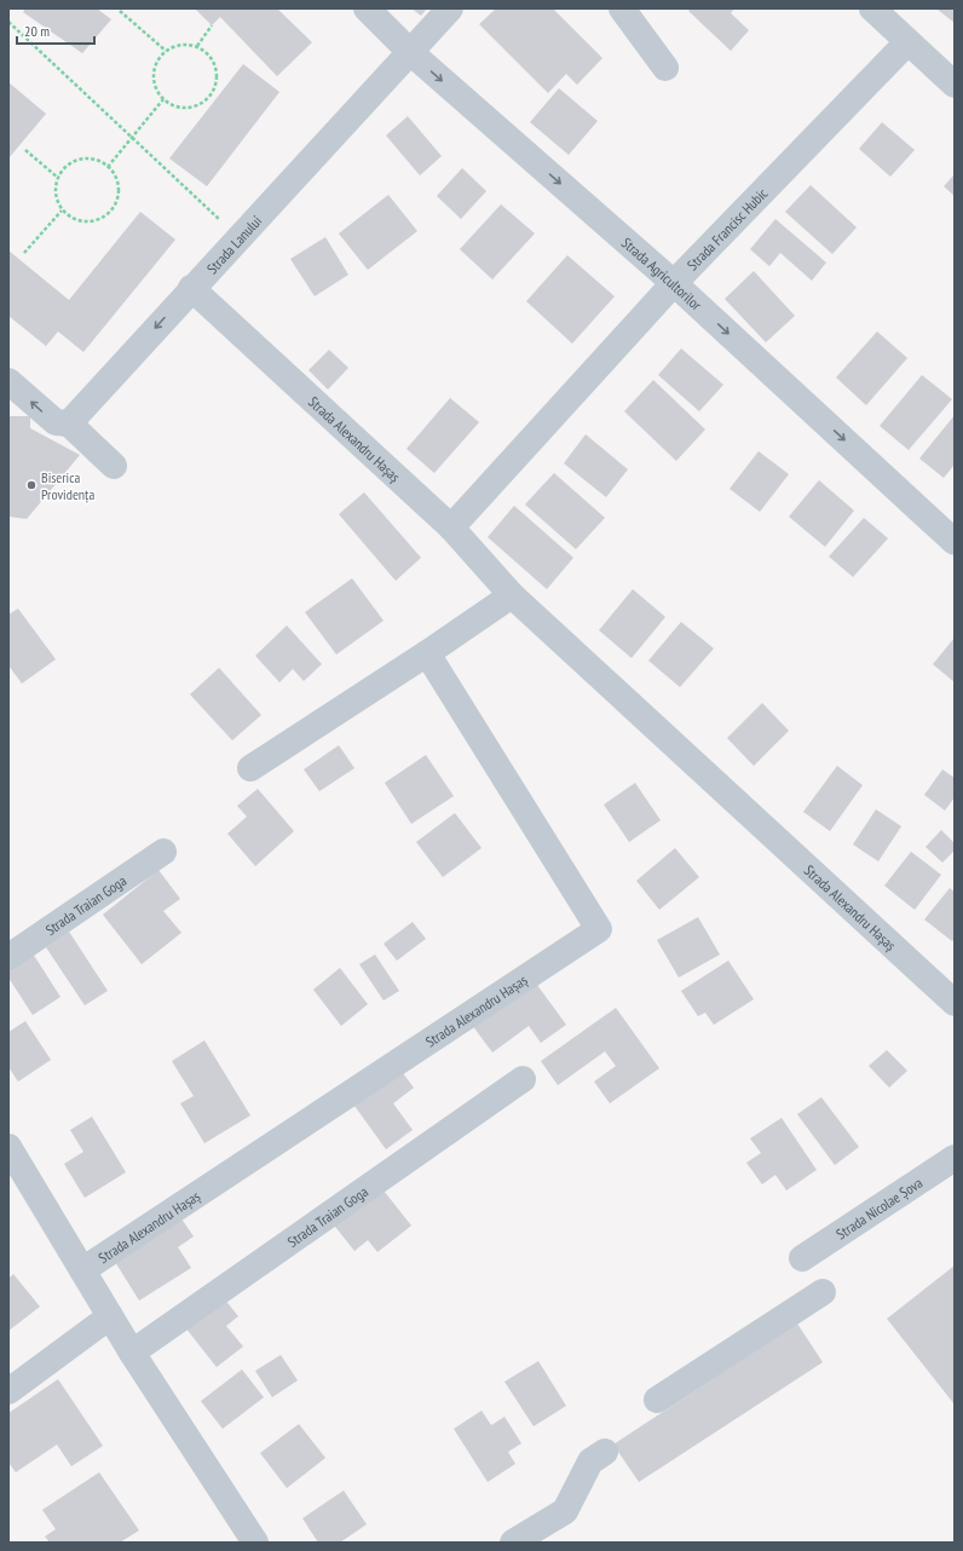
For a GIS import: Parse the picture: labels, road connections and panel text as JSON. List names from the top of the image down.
{
  "streets": {
    "street": [
      "Strada Francisc Hubic",
      "Strada Lanului",
      "Strada Agricultorilor",
      "Strada Alexandru Hașaș",
      "Strada Traian Goga",
      "Strada Nicolae Șova"
    ]
  },
  "crossings": [
    ["Strada Francisc Hubic", "Strada Agricultorilor"],
    ["Strada Francisc Hubic", "Strada Alexandru Hașaș"],
    ["Strada Lanului", "Strada Agricultorilor"],
    ["Strada Lanului", "Strada Alexandru Hașaș"]
  ],
  "one_way": ["Strada Agricultorilor"],
  "places": ["Biserica Providența"],
  "scale_bar": "20 m"
}
